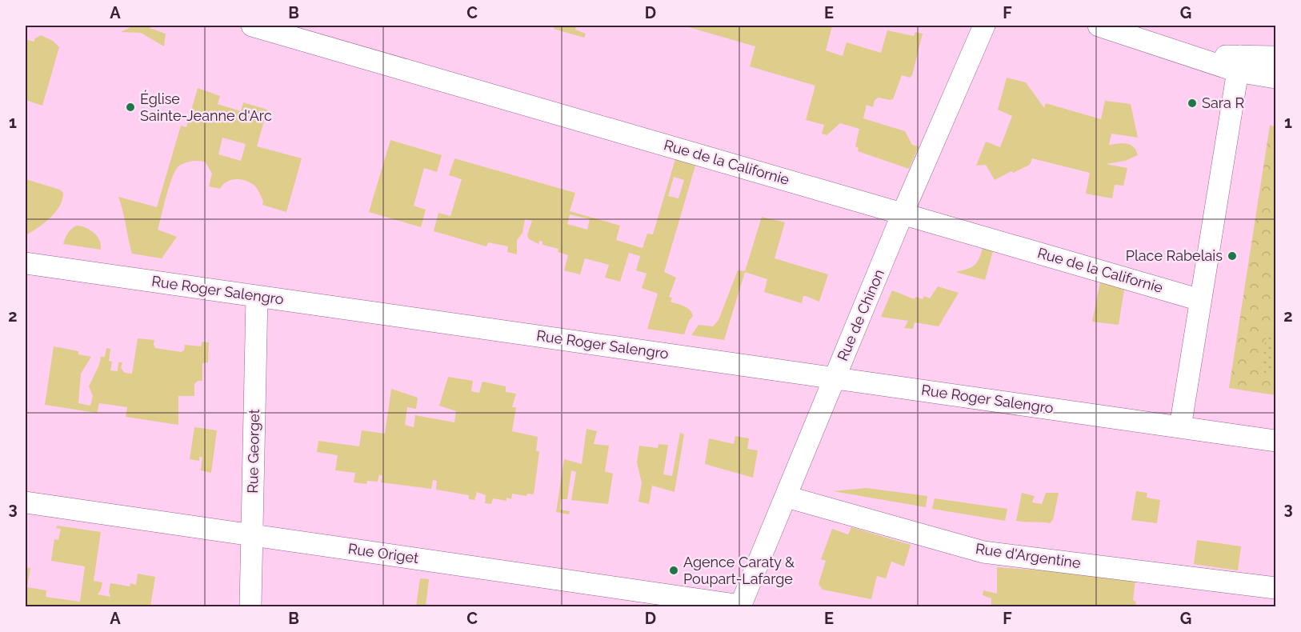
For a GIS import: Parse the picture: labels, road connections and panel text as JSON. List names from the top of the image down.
{
  "streets": {
    "street": [
      "Rue de la Californie",
      "Rue Roger Salengro",
      "Rue de Chinon",
      "Rue Georget",
      "Rue Origet",
      "Rue d'Argentine"
    ]
  },
  "crossings": [
    ["Rue de la Californie", "Rue de Chinon"],
    ["Rue Roger Salengro", "Rue de Chinon"],
    ["Rue Roger Salengro", "Rue Georget"],
    ["Rue de Chinon", "Rue Origet"],
    ["Rue de Chinon", "Rue d'Argentine"],
    ["Rue Georget", "Rue Origet"]
  ],
  "places": [
    "Sara R",
    "Église Sainte-Jeanne d'Arc",
    "Place Rabelais",
    "Agence Caraty & Poupart-Lafarge"
  ],
  "grid": {
    "columns": [
      "A",
      "B",
      "C",
      "D",
      "E",
      "F",
      "G"
    ],
    "rows": ["1", "2", "3"]
  }
}
